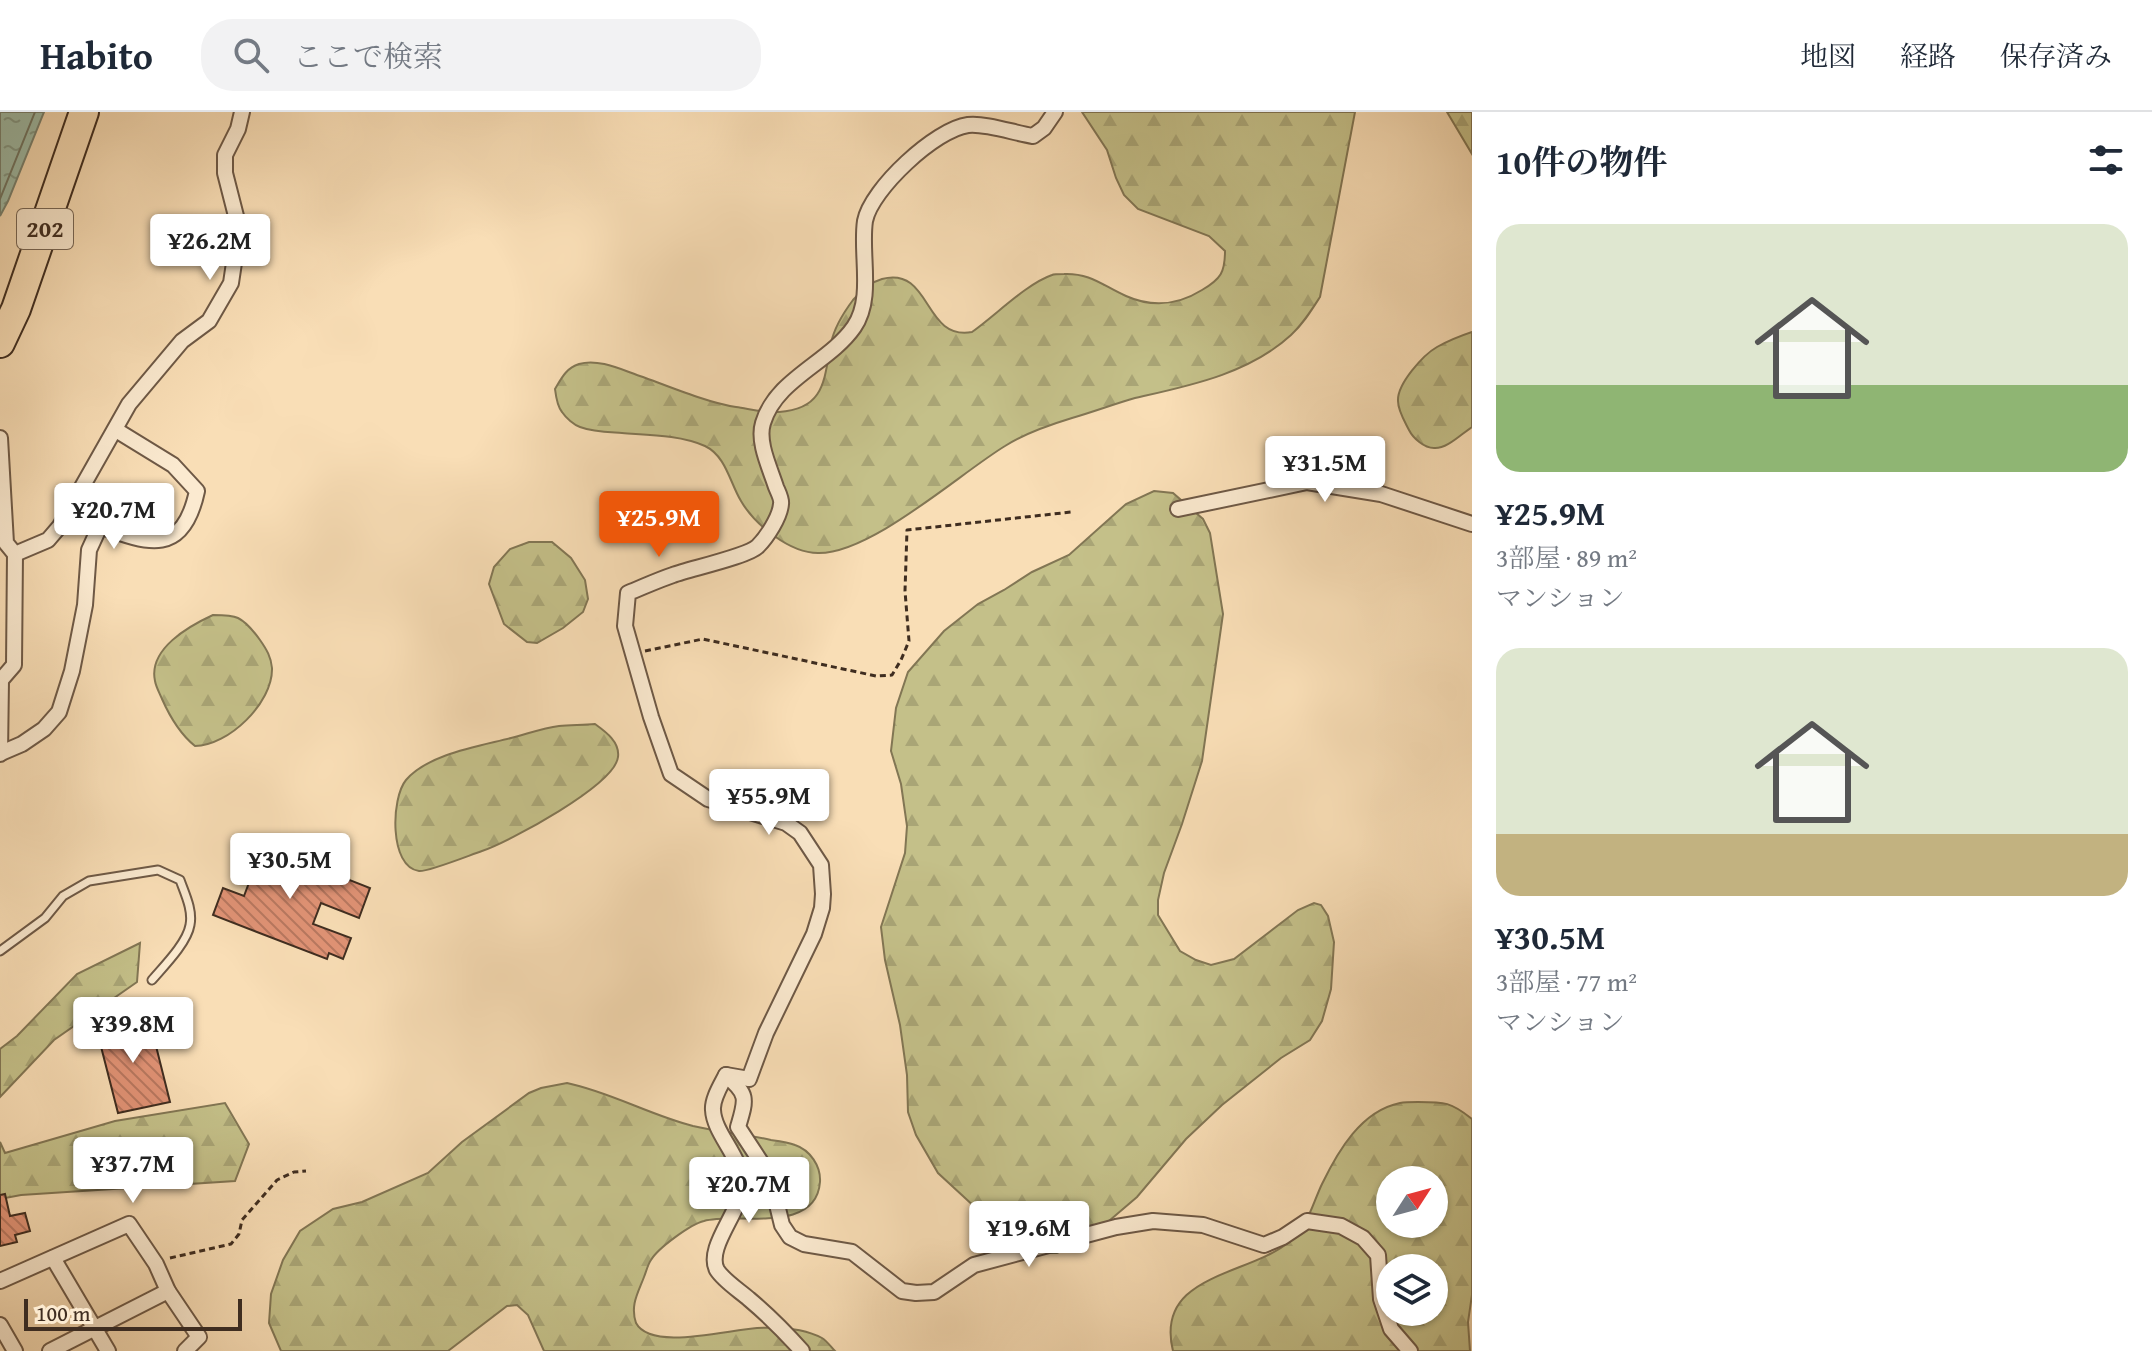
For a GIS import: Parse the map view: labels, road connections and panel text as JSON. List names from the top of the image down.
{
  "streets": {
    "highway": ["202"]
  },
  "scale_bar": "100 m",
  "north": "top right",
  "page": {
    "header": "Habito",
    "search": "ここで検索",
    "nav": ["地図", "経路", "保存済み"],
    "heading": "10件の物件",
    "list": [
      {
        "name": "¥25.9M",
        "note": "3部屋 · 89 m² · マンション"
      },
      {
        "name": "¥30.5M",
        "note": "3部屋 · 77 m² · マンション"
      }
    ],
    "price": [
      "¥26.2M",
      "¥31.5M",
      "¥20.7M",
      "¥25.9M",
      "¥55.9M",
      "¥30.5M",
      "¥39.8M",
      "¥37.7M",
      "¥20.7M",
      "¥19.6M"
    ],
    "scale": "100 m"
  }
}
